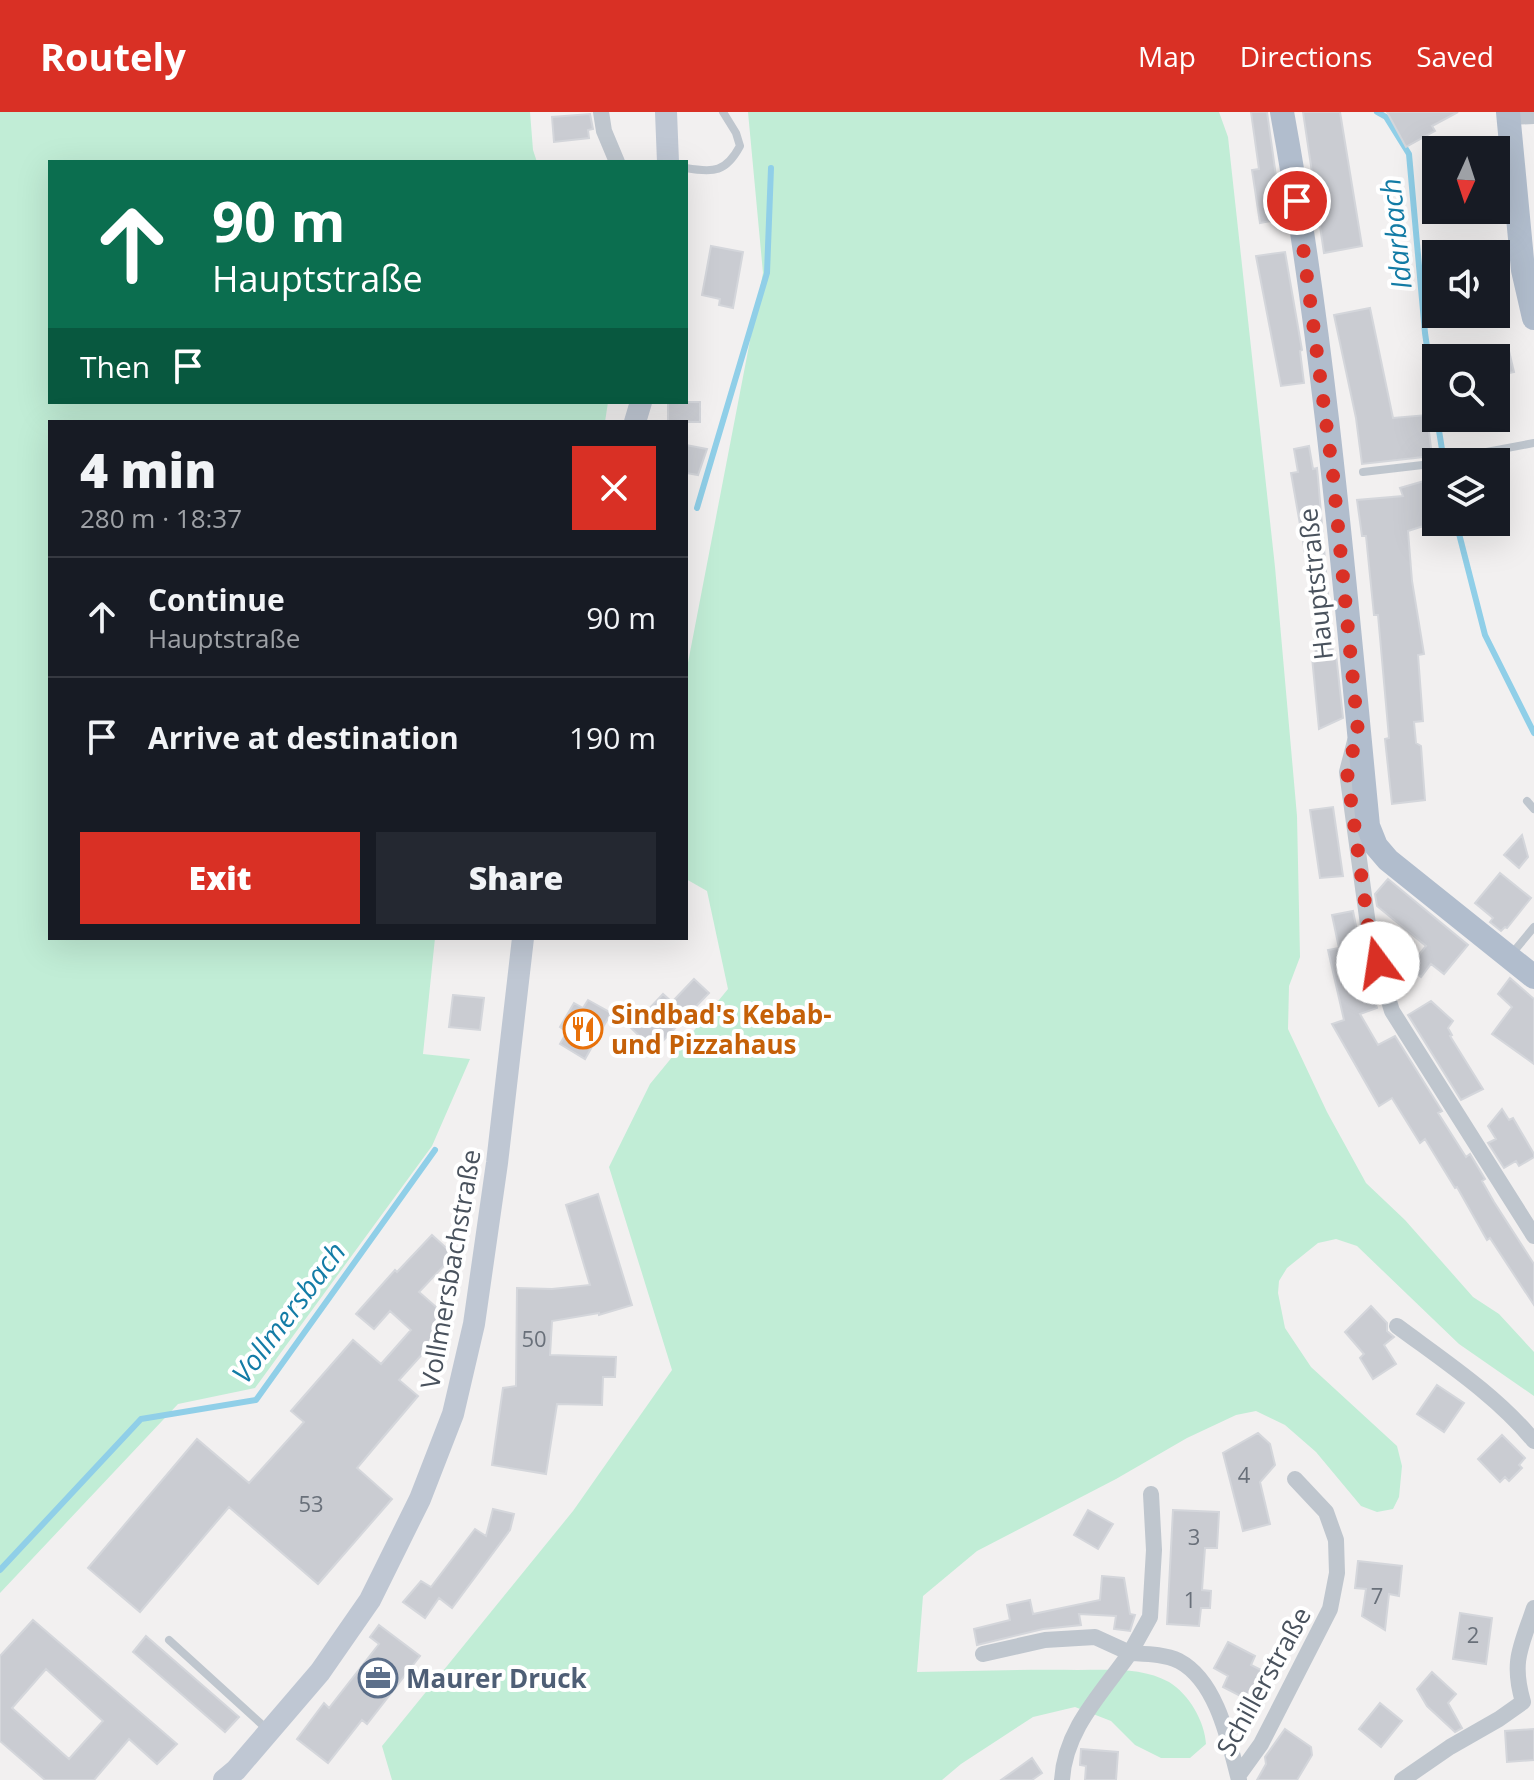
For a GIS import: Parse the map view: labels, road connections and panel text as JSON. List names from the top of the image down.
{
  "streets": {
    "main road": ["Hauptstraße", "Vollmersbachstraße"],
    "street": ["Schillerstraße"]
  },
  "water": ["Idarbach", "Vollmersbach"],
  "places": {
    "restaurant": ["Sindbad's Kebab- und Pizzahaus"],
    "office": ["Maurer Druck"]
  },
  "house_numbers": [
    "50",
    "4",
    "53",
    "3",
    "7",
    "1",
    "2"
  ],
  "north": "bottom",
  "page": {
    "header": "Routely",
    "nav": ["Map", "Directions", "Saved"],
    "turn": ["90 m", "Hauptstraße"],
    "then": "Then",
    "heading": ["4 min", "280 m · 18:37"],
    "list": [
      {
        "name": "Continue",
        "note": "Hauptstraße",
        "value": "90 m"
      },
      {
        "name": "Arrive at destination",
        "value": "190 m"
      }
    ],
    "buttons": ["Exit", "Share"]
  }
}
